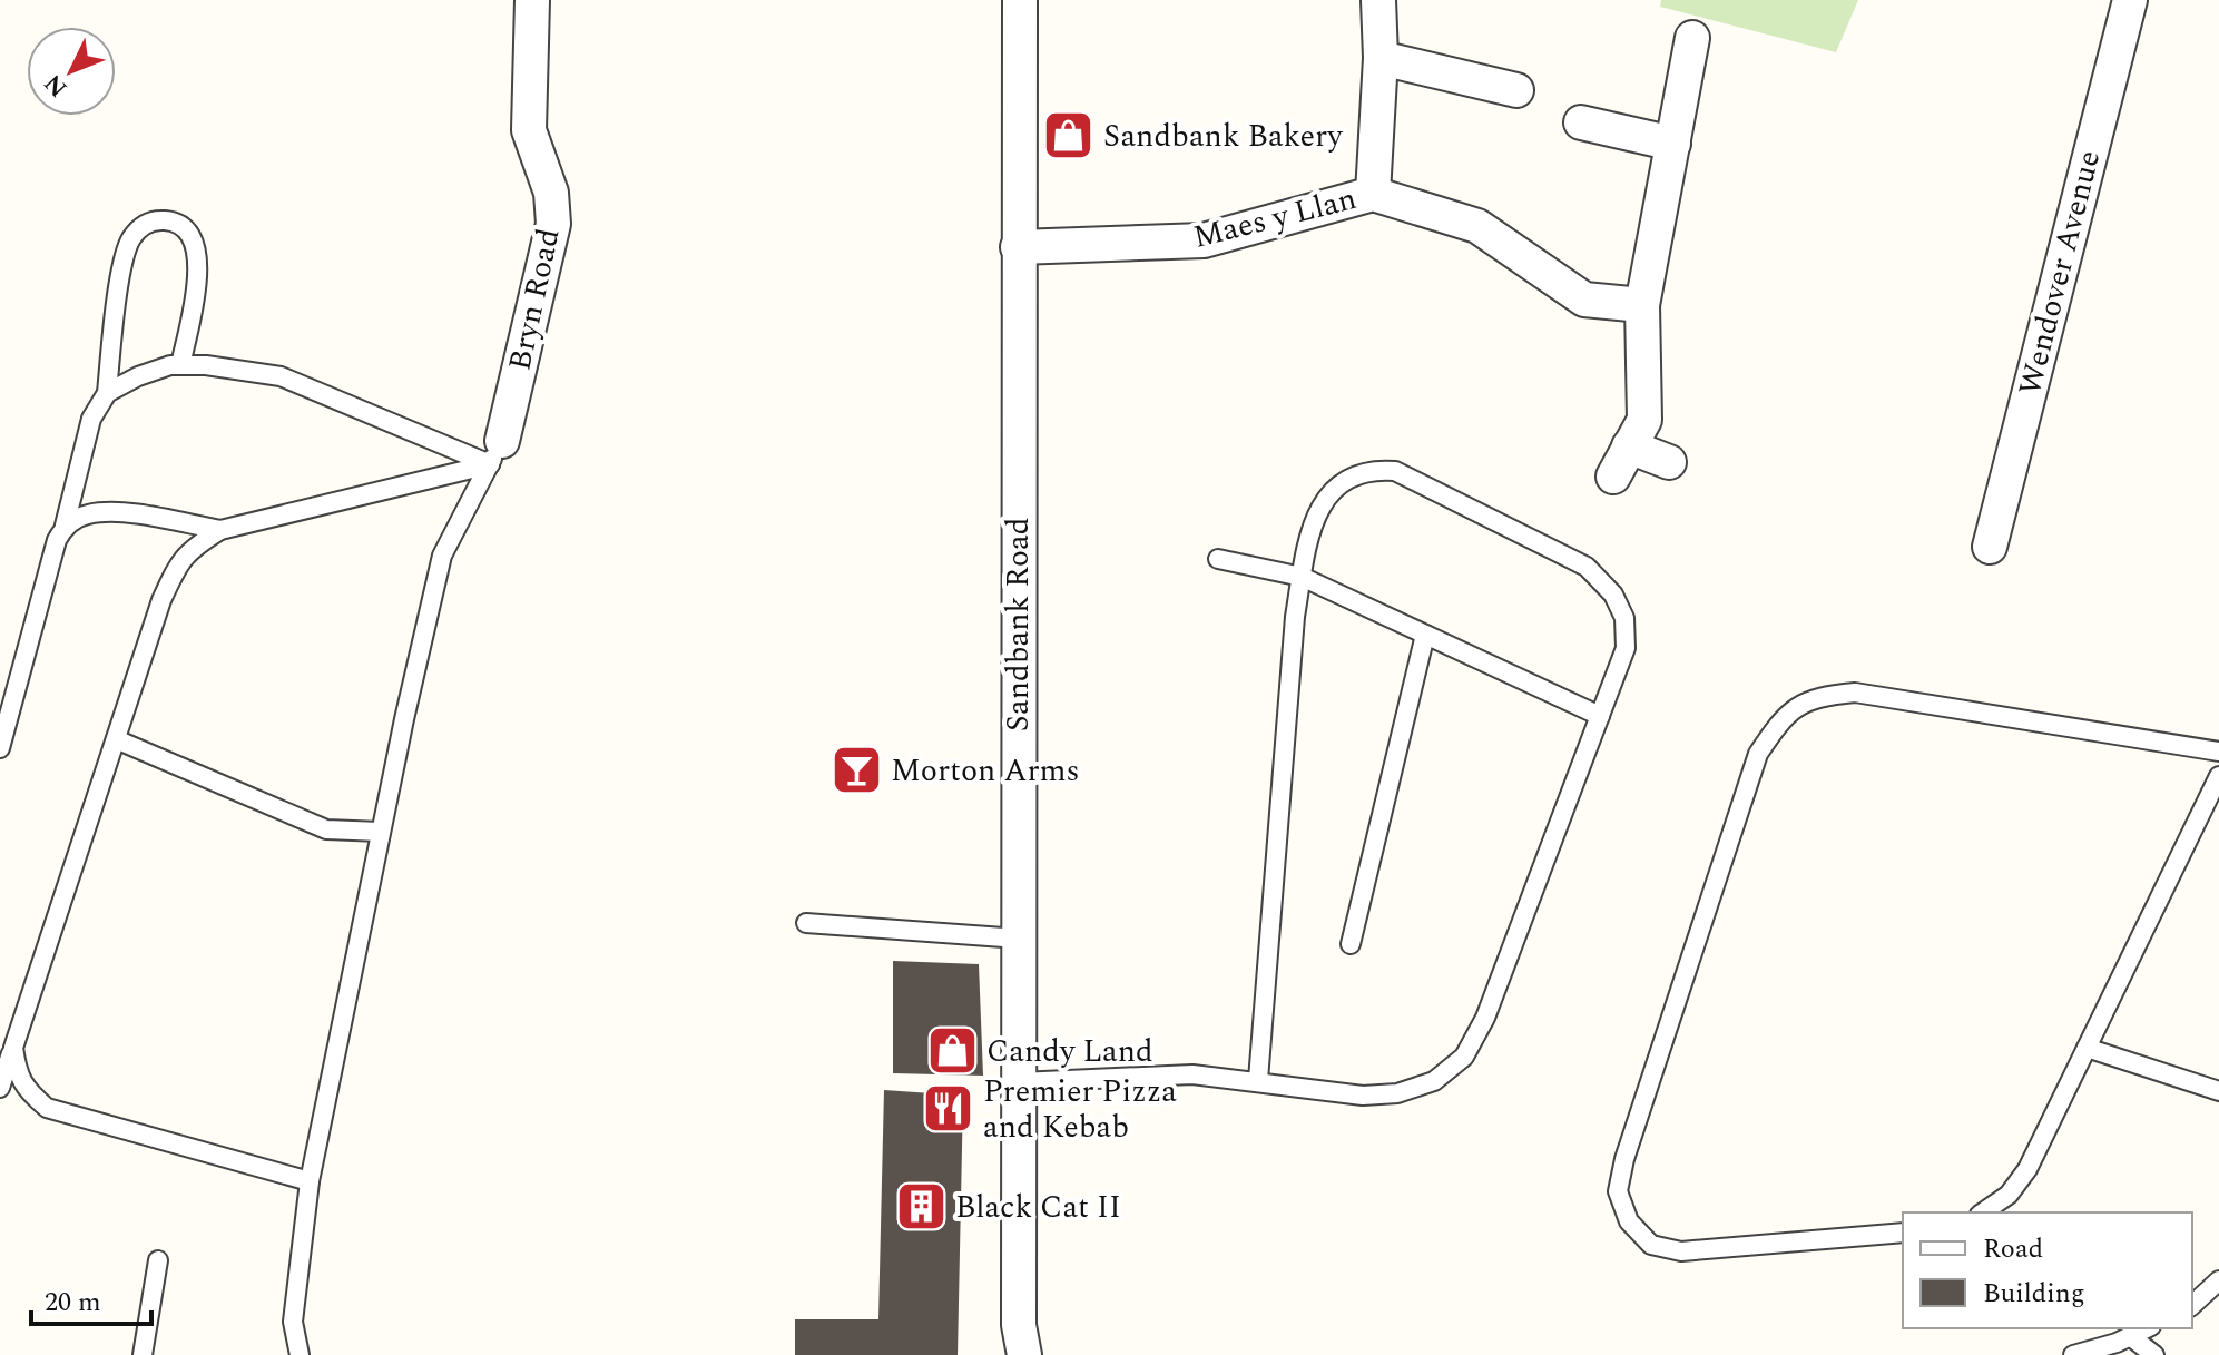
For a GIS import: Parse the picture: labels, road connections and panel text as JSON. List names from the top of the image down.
{
  "streets": {
    "street": [
      "Maes y Llan",
      "Wendover Avenue",
      "Bryn Road",
      "Sandbank Road"
    ]
  },
  "crossings": [
    ["Maes y Llan", "Sandbank Road"]
  ],
  "places": {
    "shop": ["Sandbank Bakery", "Candy Land"],
    "bar": ["Morton Arms"],
    "restaurant": ["Premier Pizza and Kebab"],
    "building": ["Black Cat II"]
  },
  "legend": ["Road", "Building"],
  "scale_bar": "20 m",
  "north": "bottom left"
}
